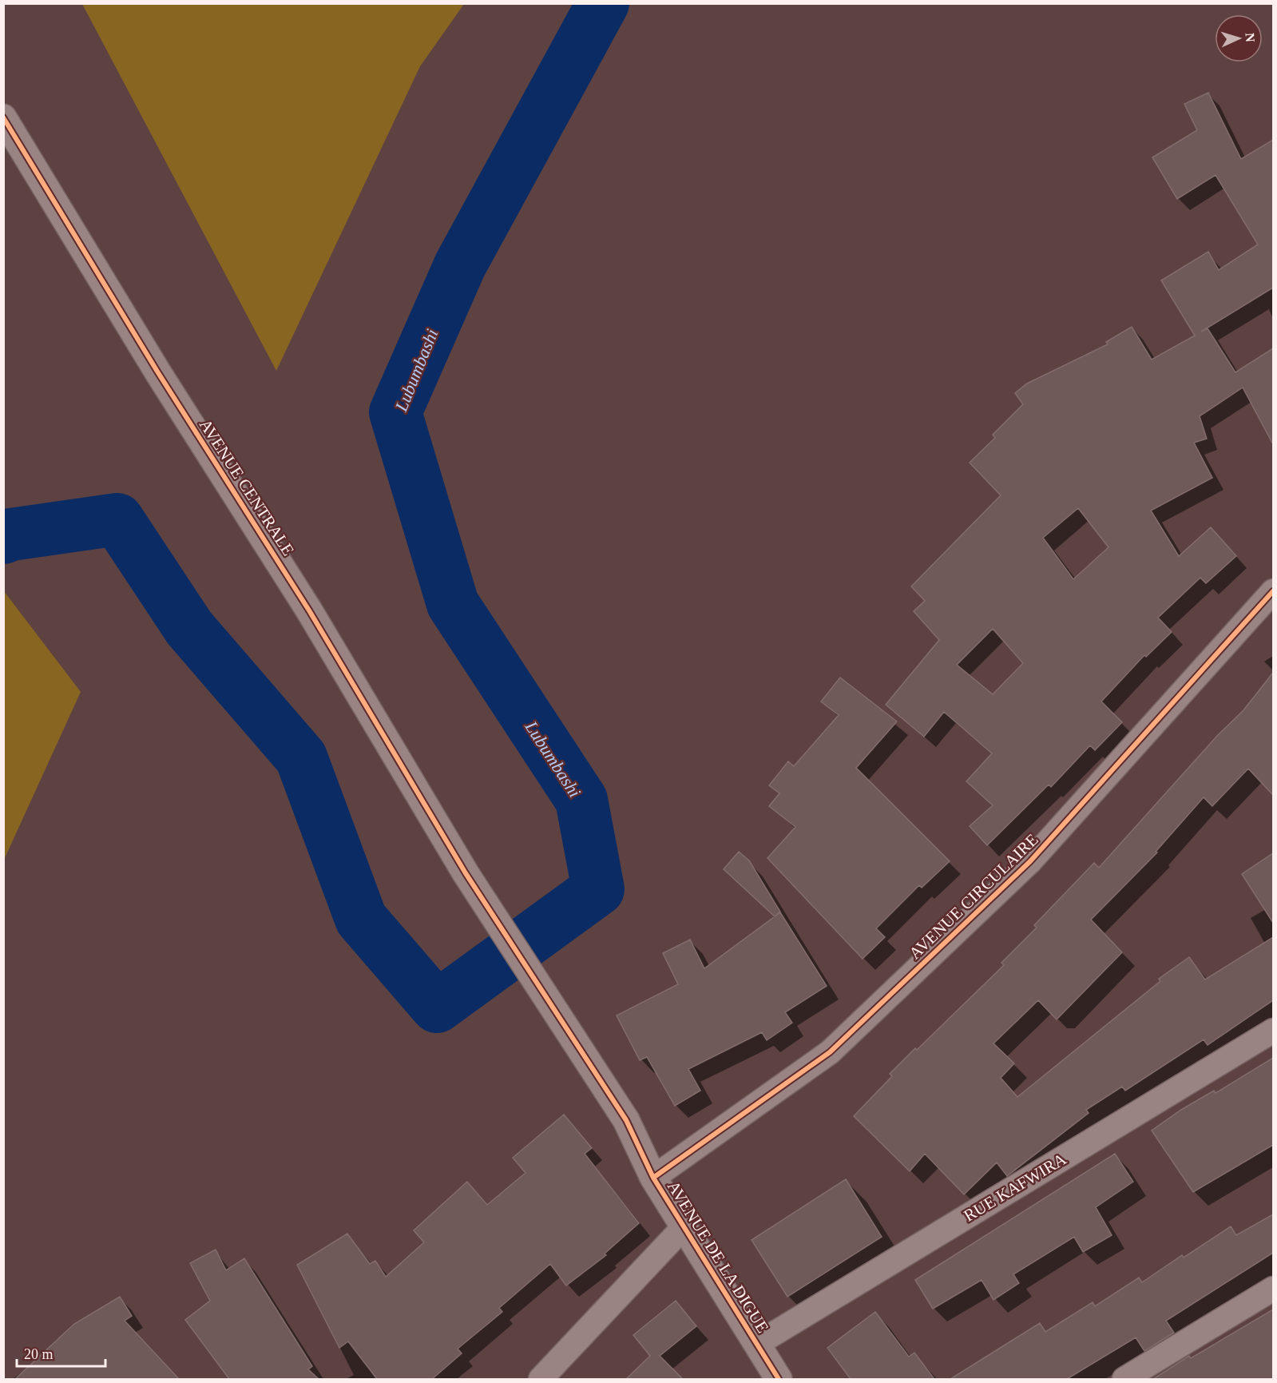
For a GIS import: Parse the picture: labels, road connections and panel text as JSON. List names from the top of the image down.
{
  "streets": {
    "street": [
      "AVENUE CENTRALE",
      "AVENUE CIRCULAIRE",
      "RUE KAFWIRA",
      "AVENUE DE LA DIGUE"
    ]
  },
  "crossings": [
    ["AVENUE CENTRALE", "AVENUE DE LA DIGUE"],
    ["AVENUE CIRCULAIRE", "AVENUE DE LA DIGUE"],
    ["RUE KAFWIRA", "AVENUE DE LA DIGUE"]
  ],
  "water": ["Lubumbashi"],
  "scale_bar": "20 m",
  "north": "right"
}
